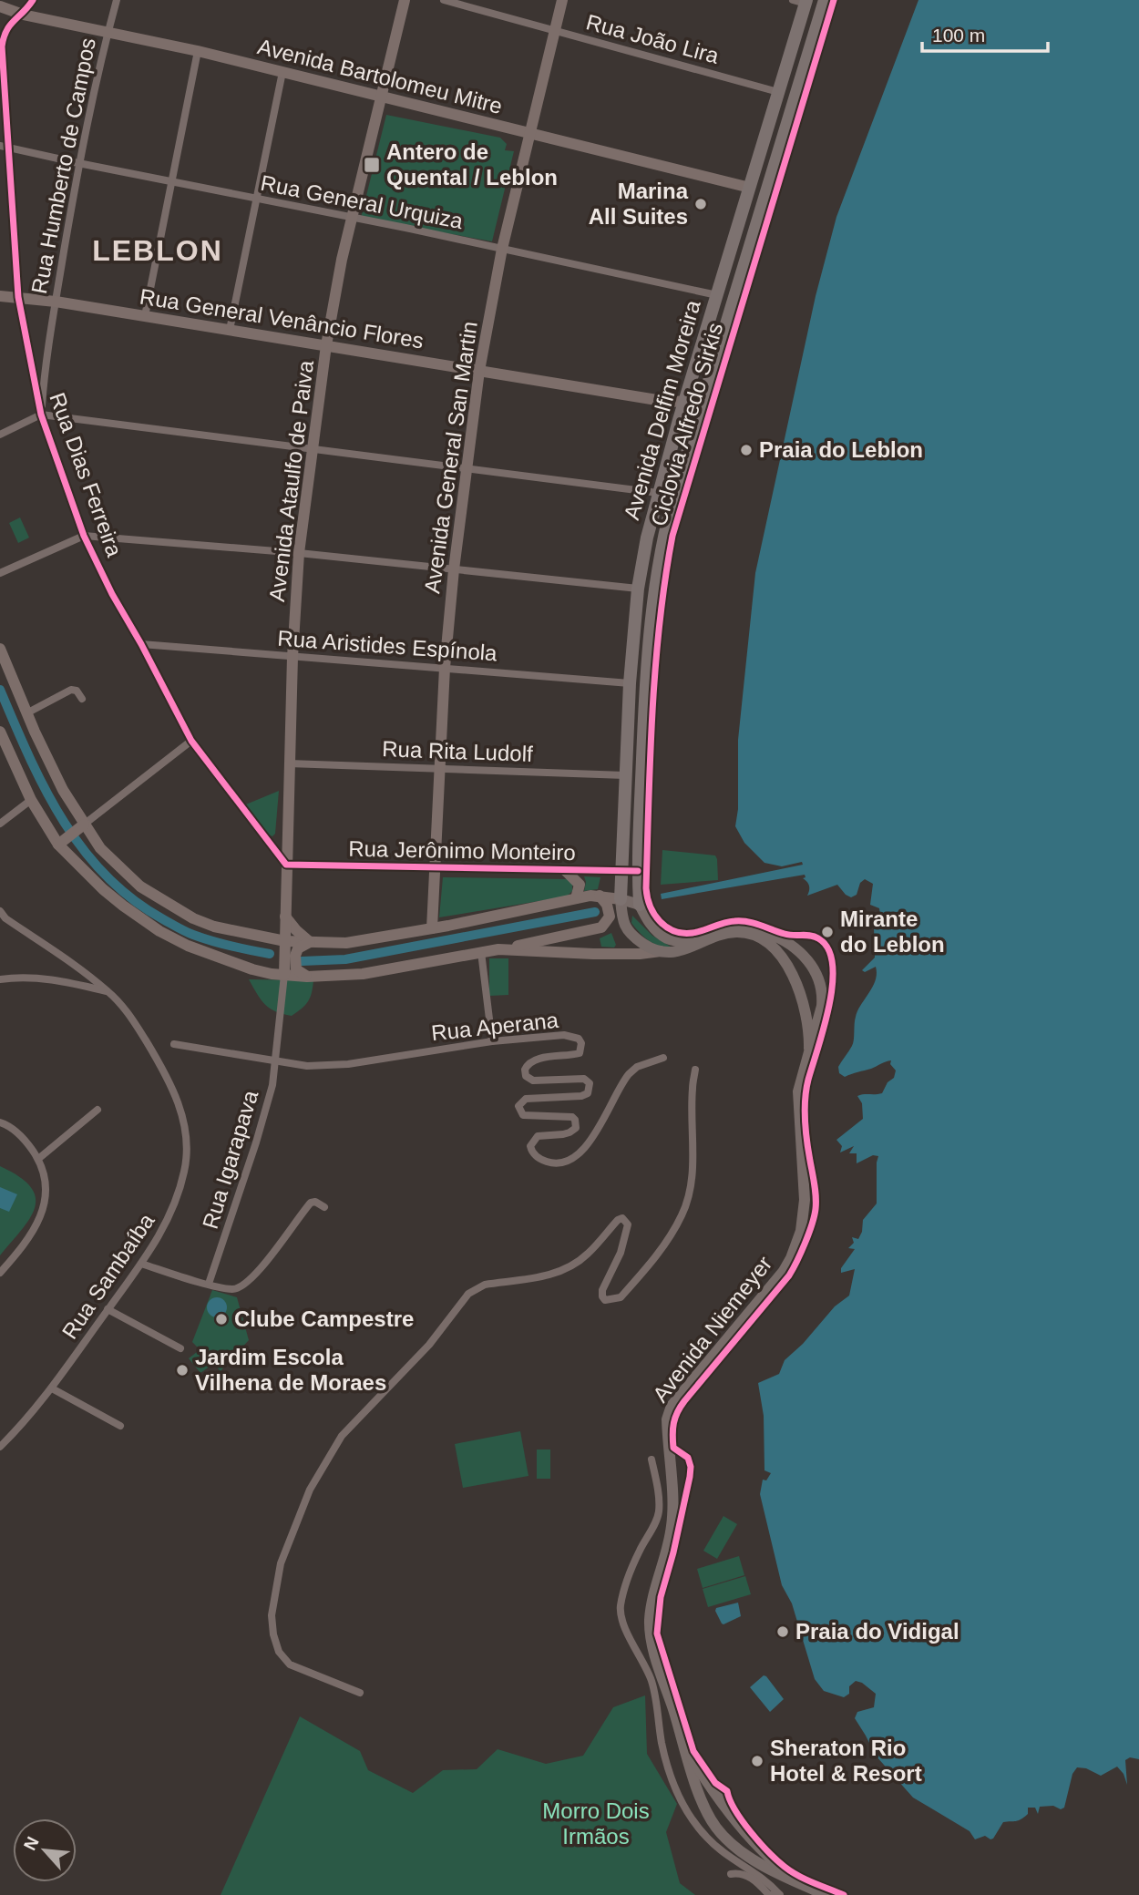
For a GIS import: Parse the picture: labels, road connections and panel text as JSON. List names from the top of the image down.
{
  "streets": {
    "highway": ["Avenida Delfim Moreira"],
    "main road": [
      "Avenida Bartolomeu Mitre",
      "Rua General Venâncio Flores",
      "Avenida General San Martin",
      "Avenida Ataulfo de Paiva",
      "Avenida Niemeyer"
    ],
    "street": [
      "Rua João Lira",
      "Rua Humberto de Campos",
      "Rua General Urquiza",
      "Rua Dias Ferreira",
      "Rua Aristides Espínola",
      "Rua Rita Ludolf",
      "Rua Jerônimo Monteiro",
      "Rua Aperana",
      "Rua Igarapava",
      "Rua Sambaíba"
    ],
    "cycle path": ["Ciclovia Alfredo Sirkis"]
  },
  "crossings": [
    ["Rua João Lira", "Avenida Delfim Moreira"],
    ["Rua João Lira", "Avenida General San Martin"],
    ["Avenida Bartolomeu Mitre", "Rua Humberto de Campos"],
    ["Avenida Bartolomeu Mitre", "Avenida Delfim Moreira"],
    ["Avenida Bartolomeu Mitre", "Avenida General San Martin"],
    ["Avenida Bartolomeu Mitre", "Rua Dias Ferreira"],
    ["Avenida Bartolomeu Mitre", "Avenida Ataulfo de Paiva"],
    ["Rua Humberto de Campos", "Rua General Urquiza"],
    ["Rua Humberto de Campos", "Rua General Venâncio Flores"],
    ["Rua Humberto de Campos", "Rua Dias Ferreira"],
    ["Rua General Urquiza", "Avenida Delfim Moreira"],
    ["Rua General Urquiza", "Avenida General San Martin"],
    ["Rua General Urquiza", "Rua Dias Ferreira"],
    ["Rua General Urquiza", "Avenida Ataulfo de Paiva"],
    ["Rua General Venâncio Flores", "Avenida Delfim Moreira"],
    ["Rua General Venâncio Flores", "Avenida General San Martin"],
    ["Rua General Venâncio Flores", "Rua Dias Ferreira"],
    ["Rua General Venâncio Flores", "Avenida Ataulfo de Paiva"],
    ["Avenida Delfim Moreira", "Rua Aristides Espínola"],
    ["Avenida Delfim Moreira", "Rua Rita Ludolf"],
    ["Avenida Delfim Moreira", "Rua Jerônimo Monteiro"],
    ["Avenida Delfim Moreira", "Avenida Niemeyer"],
    ["Avenida General San Martin", "Rua Aristides Espínola"],
    ["Avenida General San Martin", "Rua Rita Ludolf"],
    ["Avenida General San Martin", "Rua Jerônimo Monteiro"],
    ["Rua Dias Ferreira", "Avenida Ataulfo de Paiva"],
    ["Rua Dias Ferreira", "Rua Aristides Espínola"],
    ["Rua Dias Ferreira", "Rua Jerônimo Monteiro"],
    ["Avenida Ataulfo de Paiva", "Rua Aristides Espínola"],
    ["Avenida Ataulfo de Paiva", "Rua Rita Ludolf"],
    ["Avenida Ataulfo de Paiva", "Rua Jerônimo Monteiro"],
    ["Avenida Ataulfo de Paiva", "Rua Igarapava"],
    ["Rua Aperana", "Rua Igarapava"]
  ],
  "districts": ["LEBLON"],
  "parks": ["Morro Dois Irmãos"],
  "places": {
    "transit": ["Antero de Quental / Leblon"],
    "other": [
      "Marina All Suites",
      "Praia do Leblon",
      "Mirante do Leblon",
      "Clube Campestre",
      "Jardim Escola Vilhena de Moraes",
      "Praia do Vidigal",
      "Sheraton Rio Hotel & Resort"
    ]
  },
  "scale_bar": "100 m",
  "north": "top left"
}
